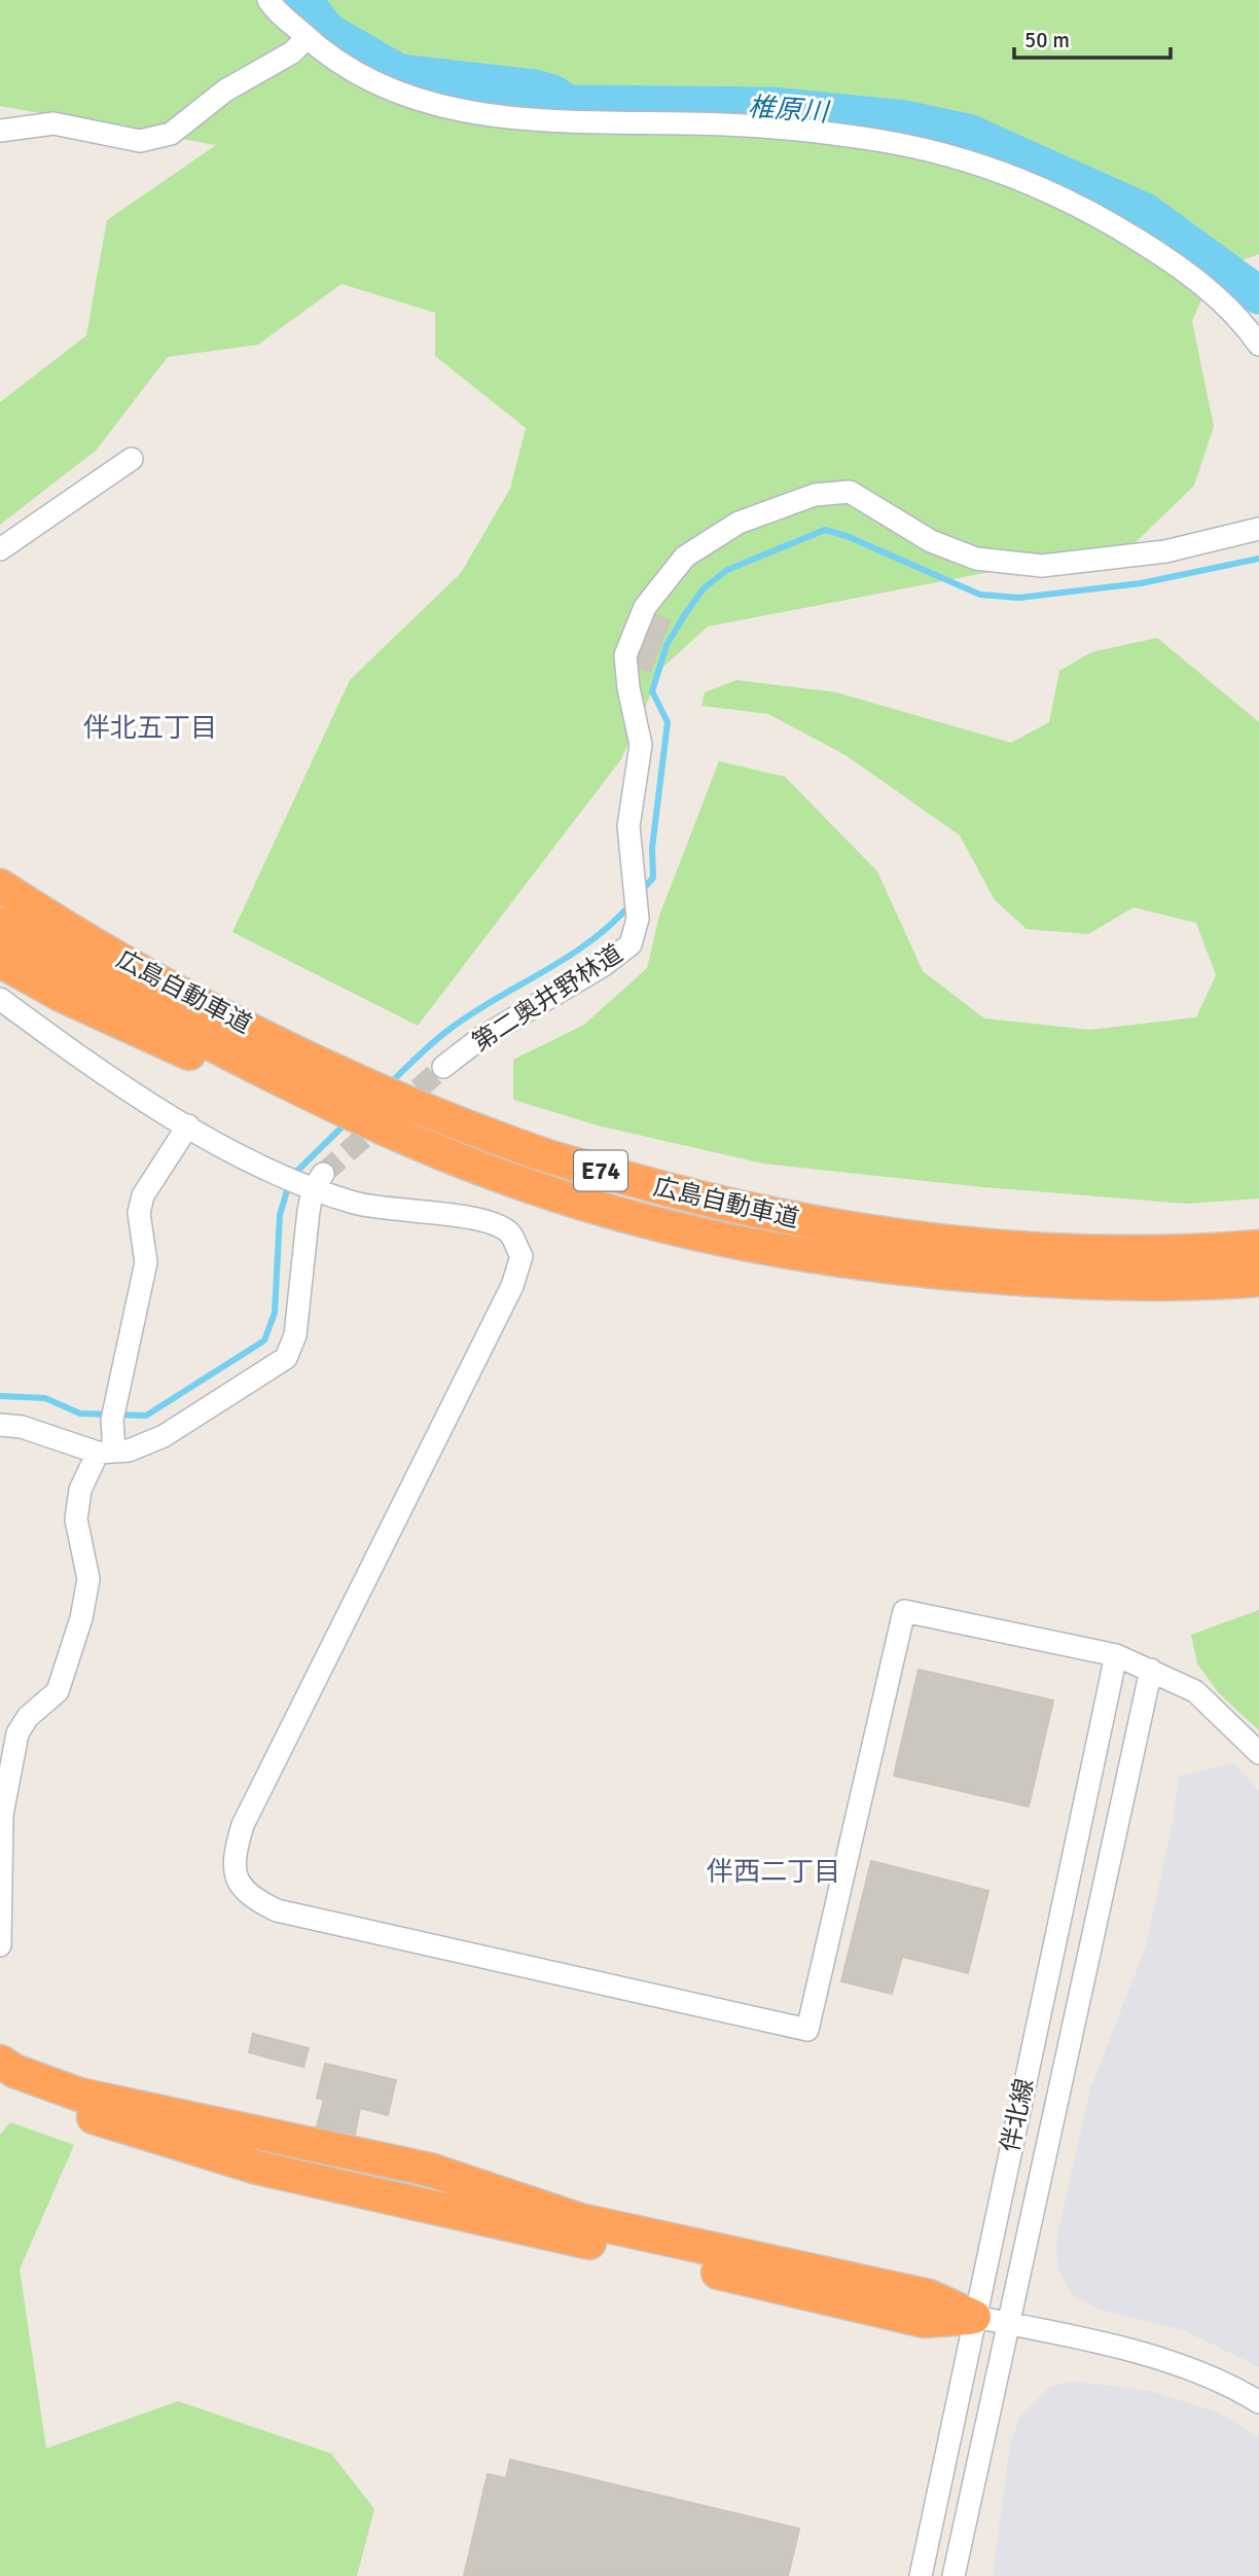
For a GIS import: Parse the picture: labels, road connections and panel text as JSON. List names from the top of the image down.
{
  "streets": {
    "highway": ["広島自動車道", "E74"],
    "street": ["第二奥井野林道", "伴北線"]
  },
  "districts": ["伴北五丁目", "伴西二丁目"],
  "water": ["椎原川"],
  "scale_bar": "50 m"
}
